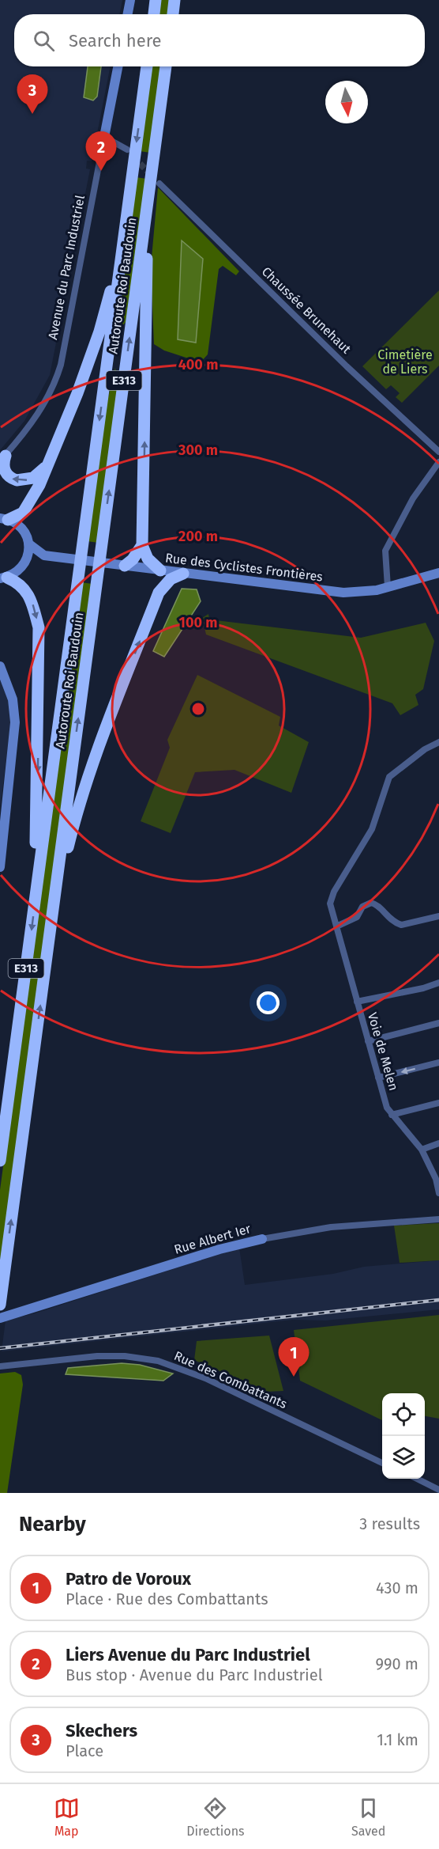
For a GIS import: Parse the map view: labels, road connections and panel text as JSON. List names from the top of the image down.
{
  "streets": {
    "highway": ["Autoroute Roi Baudouin", "E313"],
    "street": [
      "Avenue du Parc Industriel",
      "Chaussée Brunehaut",
      "Rue des Cyclistes Frontières",
      "Voie de Melen",
      "Rue Albert Ier",
      "Rue des Combattants"
    ]
  },
  "parks": ["Cimetière de Liers"],
  "north": "bottom",
  "page": {
    "search": "Search here",
    "pins": ["3", "2", "1"],
    "heading": ["Nearby", "3 results"],
    "list": [
      {
        "mark": "1",
        "name": "Patro de Voroux",
        "note": "Place · Rue des Combattants",
        "value": "430 m"
      },
      {
        "mark": "2",
        "name": "Liers Avenue du Parc Industriel",
        "note": "Bus stop · Avenue du Parc Industriel",
        "value": "990 m"
      },
      {
        "mark": "3",
        "name": "Skechers",
        "note": "Place",
        "value": "1.1 km"
      }
    ],
    "nav": ["Map", "Directions", "Saved"]
  },
  "rings": [
    "400 m",
    "300 m",
    "200 m",
    "100 m"
  ]
}
